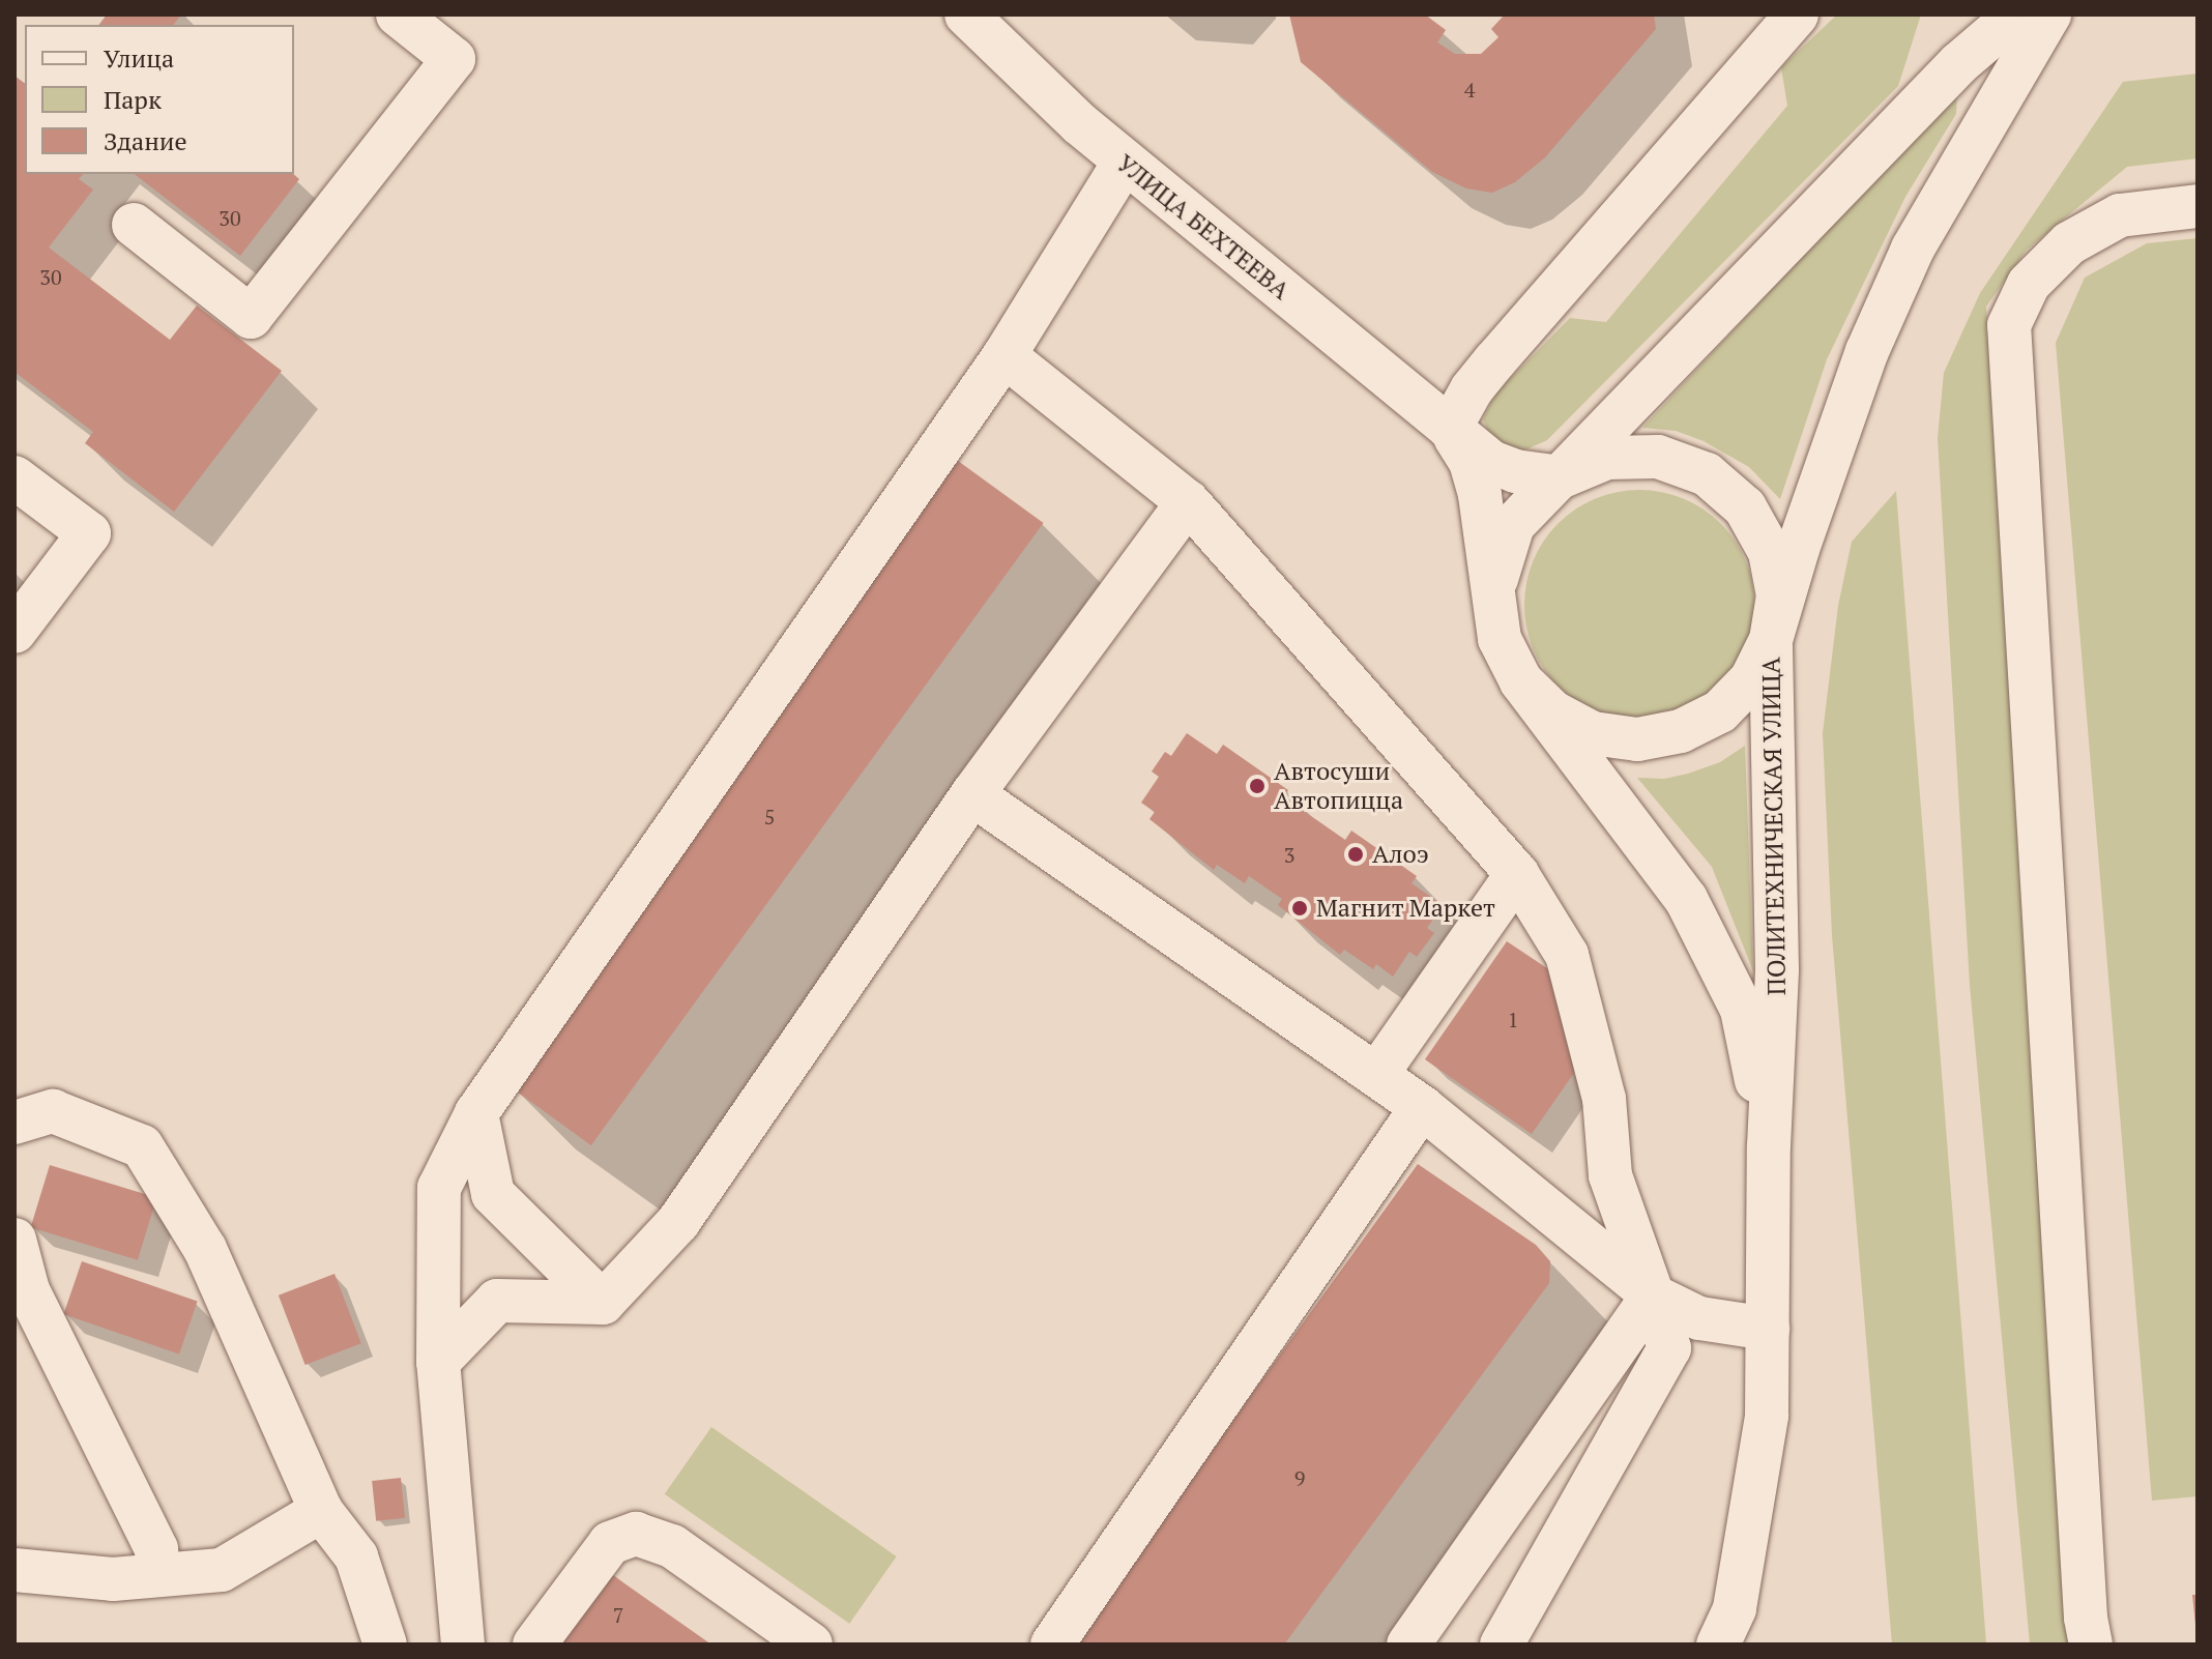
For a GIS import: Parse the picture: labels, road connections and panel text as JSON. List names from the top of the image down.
{
  "streets": {
    "street": ["УЛИЦА БЕХТЕЕВА", "ПОЛИТЕХНИЧЕСКАЯ УЛИЦА"]
  },
  "crossings": [
    ["УЛИЦА БЕХТЕЕВА", "ПОЛИТЕХНИЧЕСКАЯ УЛИЦА"]
  ],
  "places": ["Автосуши Автопицца", "Алоэ", "Магнит Маркет"],
  "house_numbers": [
    "4",
    "30",
    "30",
    "5",
    "3",
    "1",
    "9",
    "7"
  ],
  "legend": ["Улица", "Парк", "Здание"]
}
